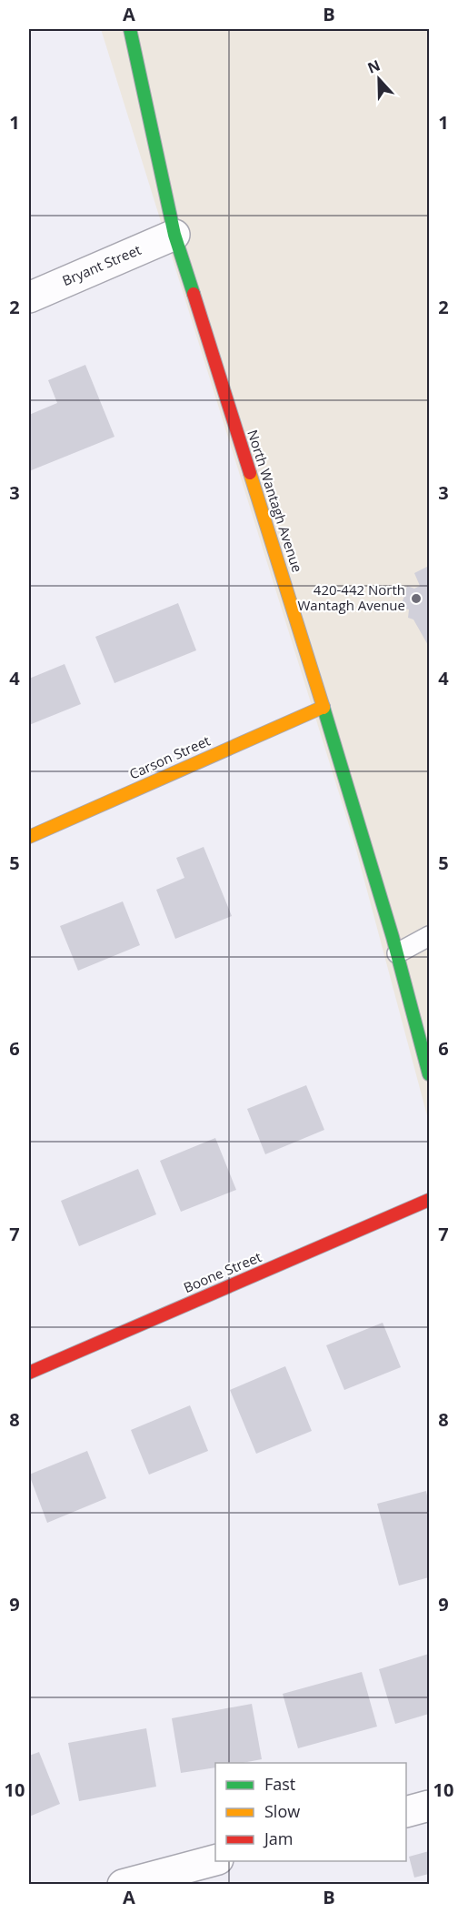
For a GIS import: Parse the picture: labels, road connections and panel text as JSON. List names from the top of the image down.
{
  "streets": {
    "main road": ["North Wantagh Avenue", "Carson Street", "Boone Street"],
    "street": ["Bryant Street"]
  },
  "crossings": [
    ["Bryant Street", "North Wantagh Avenue"],
    ["North Wantagh Avenue", "Carson Street"]
  ],
  "places": ["420-442 North Wantagh Avenue"],
  "legend": ["Fast", "Slow", "Jam"],
  "north": "top",
  "grid": {
    "columns": ["A", "B"],
    "rows": [
      "1",
      "2",
      "3",
      "4",
      "5",
      "6",
      "7",
      "8",
      "9",
      "10"
    ]
  }
}
